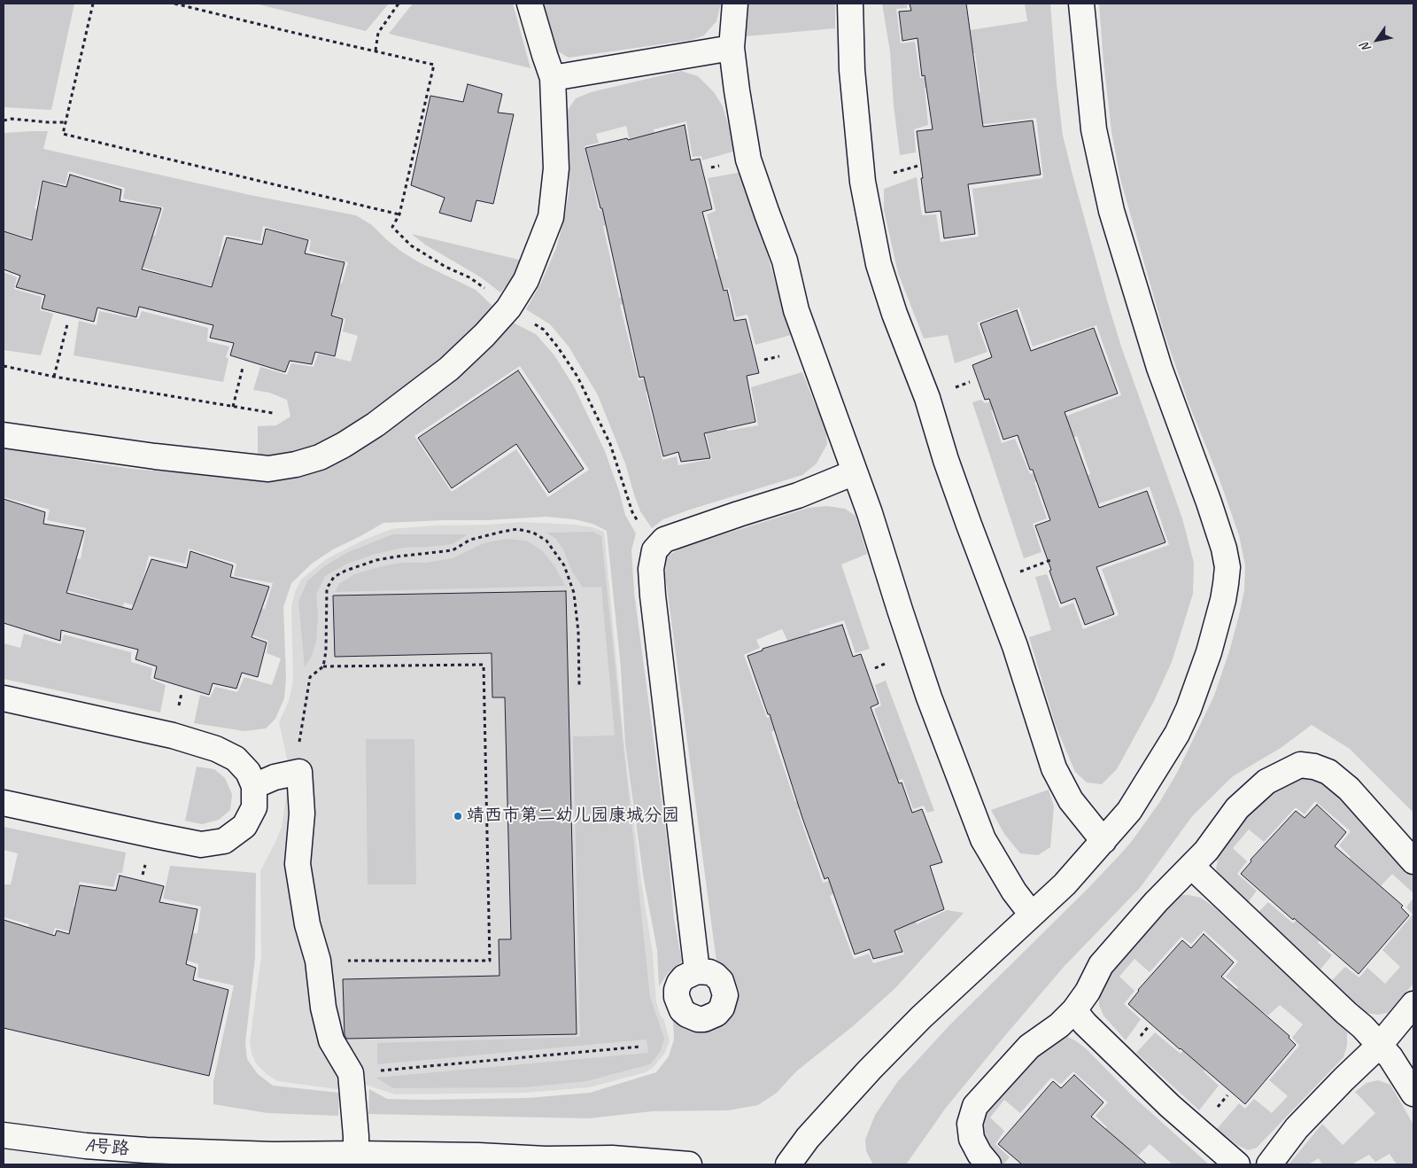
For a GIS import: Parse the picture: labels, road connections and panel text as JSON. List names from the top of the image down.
{
  "streets": {
    "street": ["A号路"]
  },
  "places": ["靖西市第二幼儿园康城分园"],
  "north": "bottom left"
}
